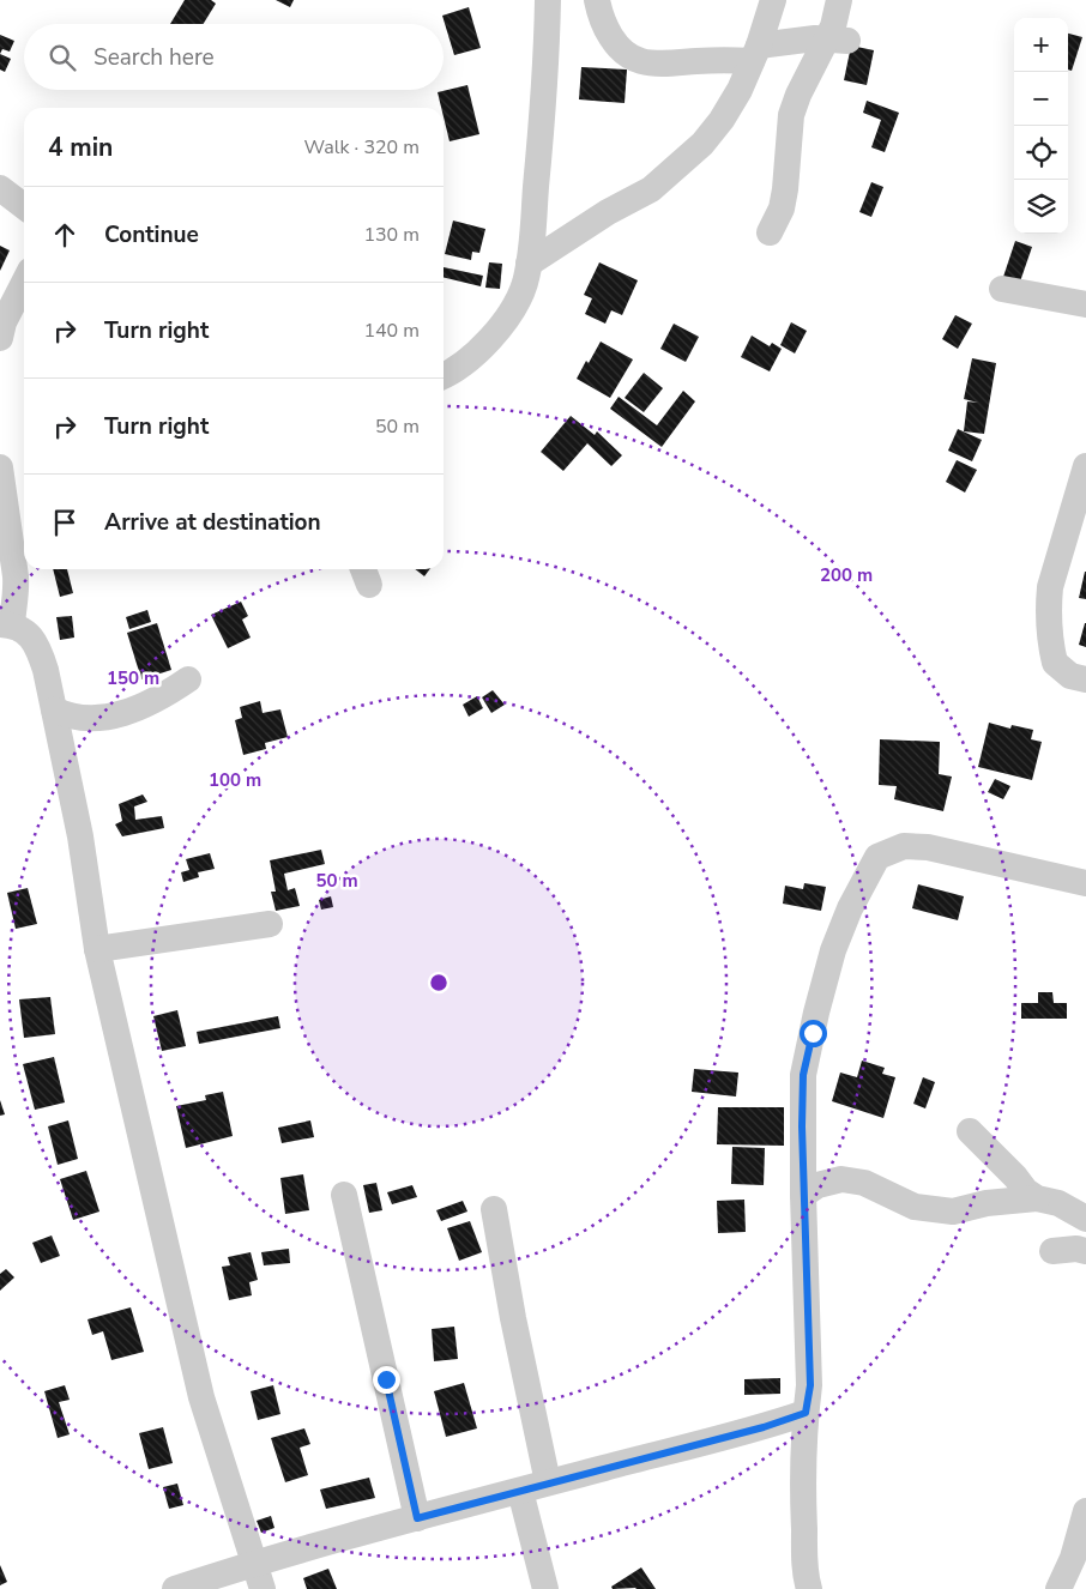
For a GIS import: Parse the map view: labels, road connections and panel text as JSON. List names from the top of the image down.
{
  "page": {
    "map_buttons": ["+", "−"],
    "search": "Search here",
    "heading": ["4 min", "Walk · 320 m"],
    "list": [
      ["Continue", "130 m"],
      ["Turn right", "140 m"],
      ["Turn right", "50 m"],
      "Arrive at destination"
    ]
  },
  "rings": [
    "200 m",
    "150 m",
    "100 m",
    "50 m"
  ]
}
